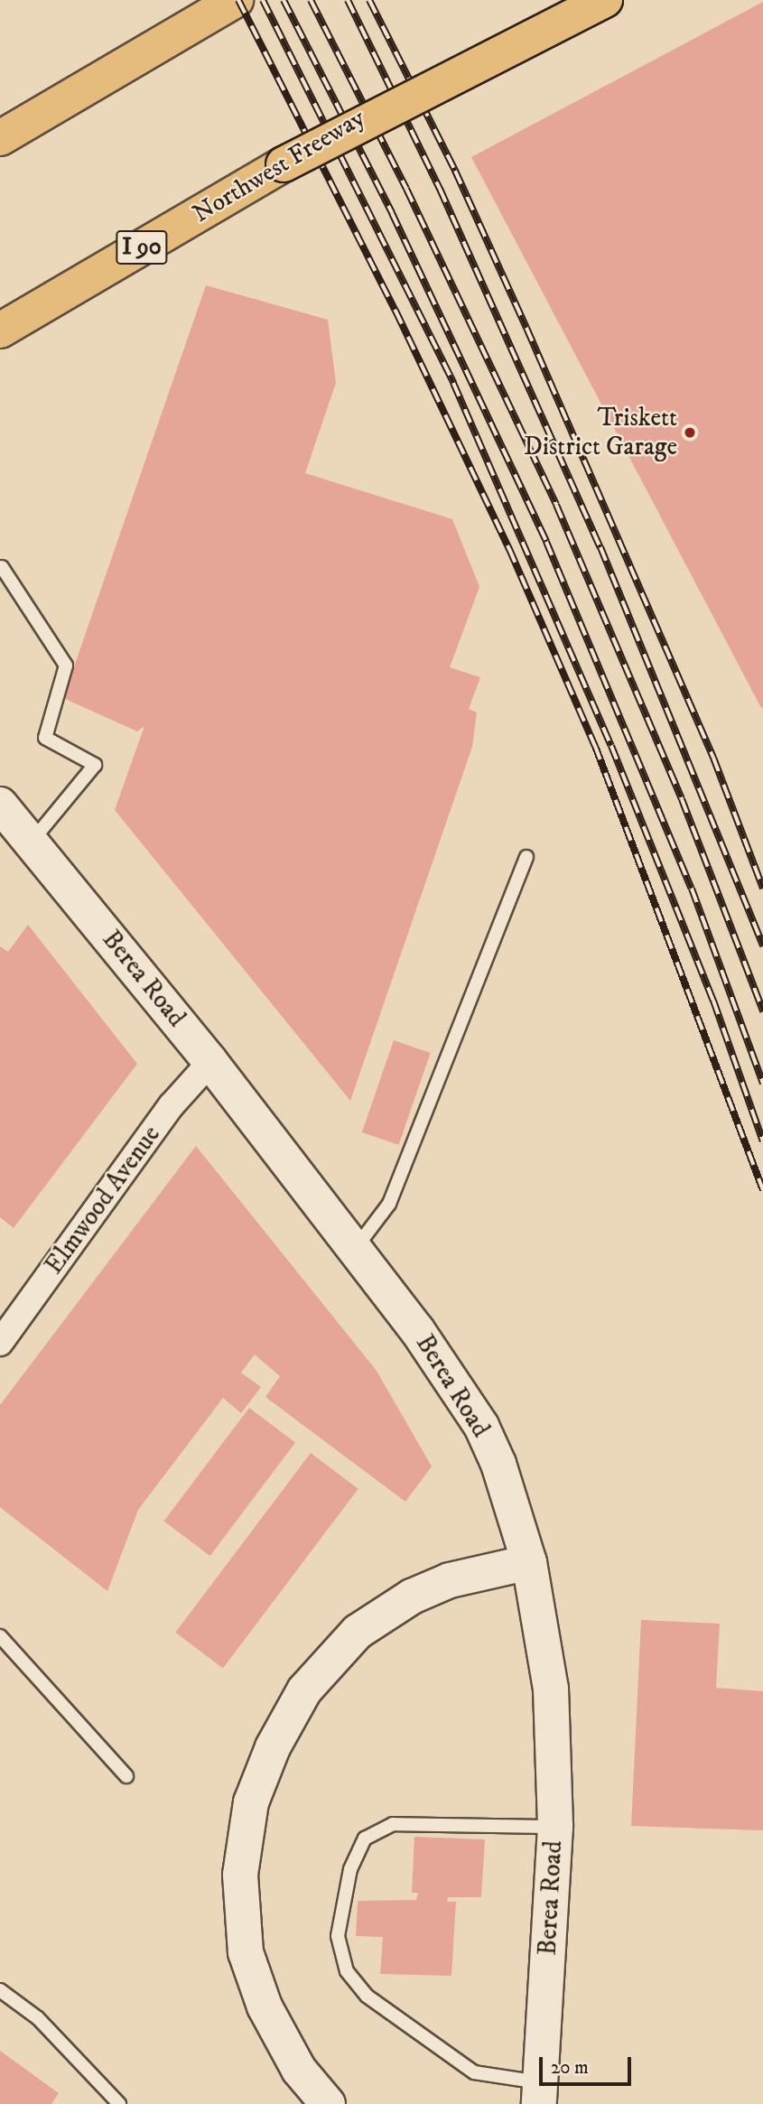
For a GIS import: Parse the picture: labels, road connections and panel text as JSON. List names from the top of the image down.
{
  "streets": {
    "highway": ["Northwest Freeway", "I 90"],
    "main road": ["Berea Road"],
    "street": ["Elmwood Avenue"]
  },
  "crossings": [
    ["Berea Road", "Elmwood Avenue"]
  ],
  "places": ["Triskett District Garage"],
  "scale_bar": "20 m"
}
